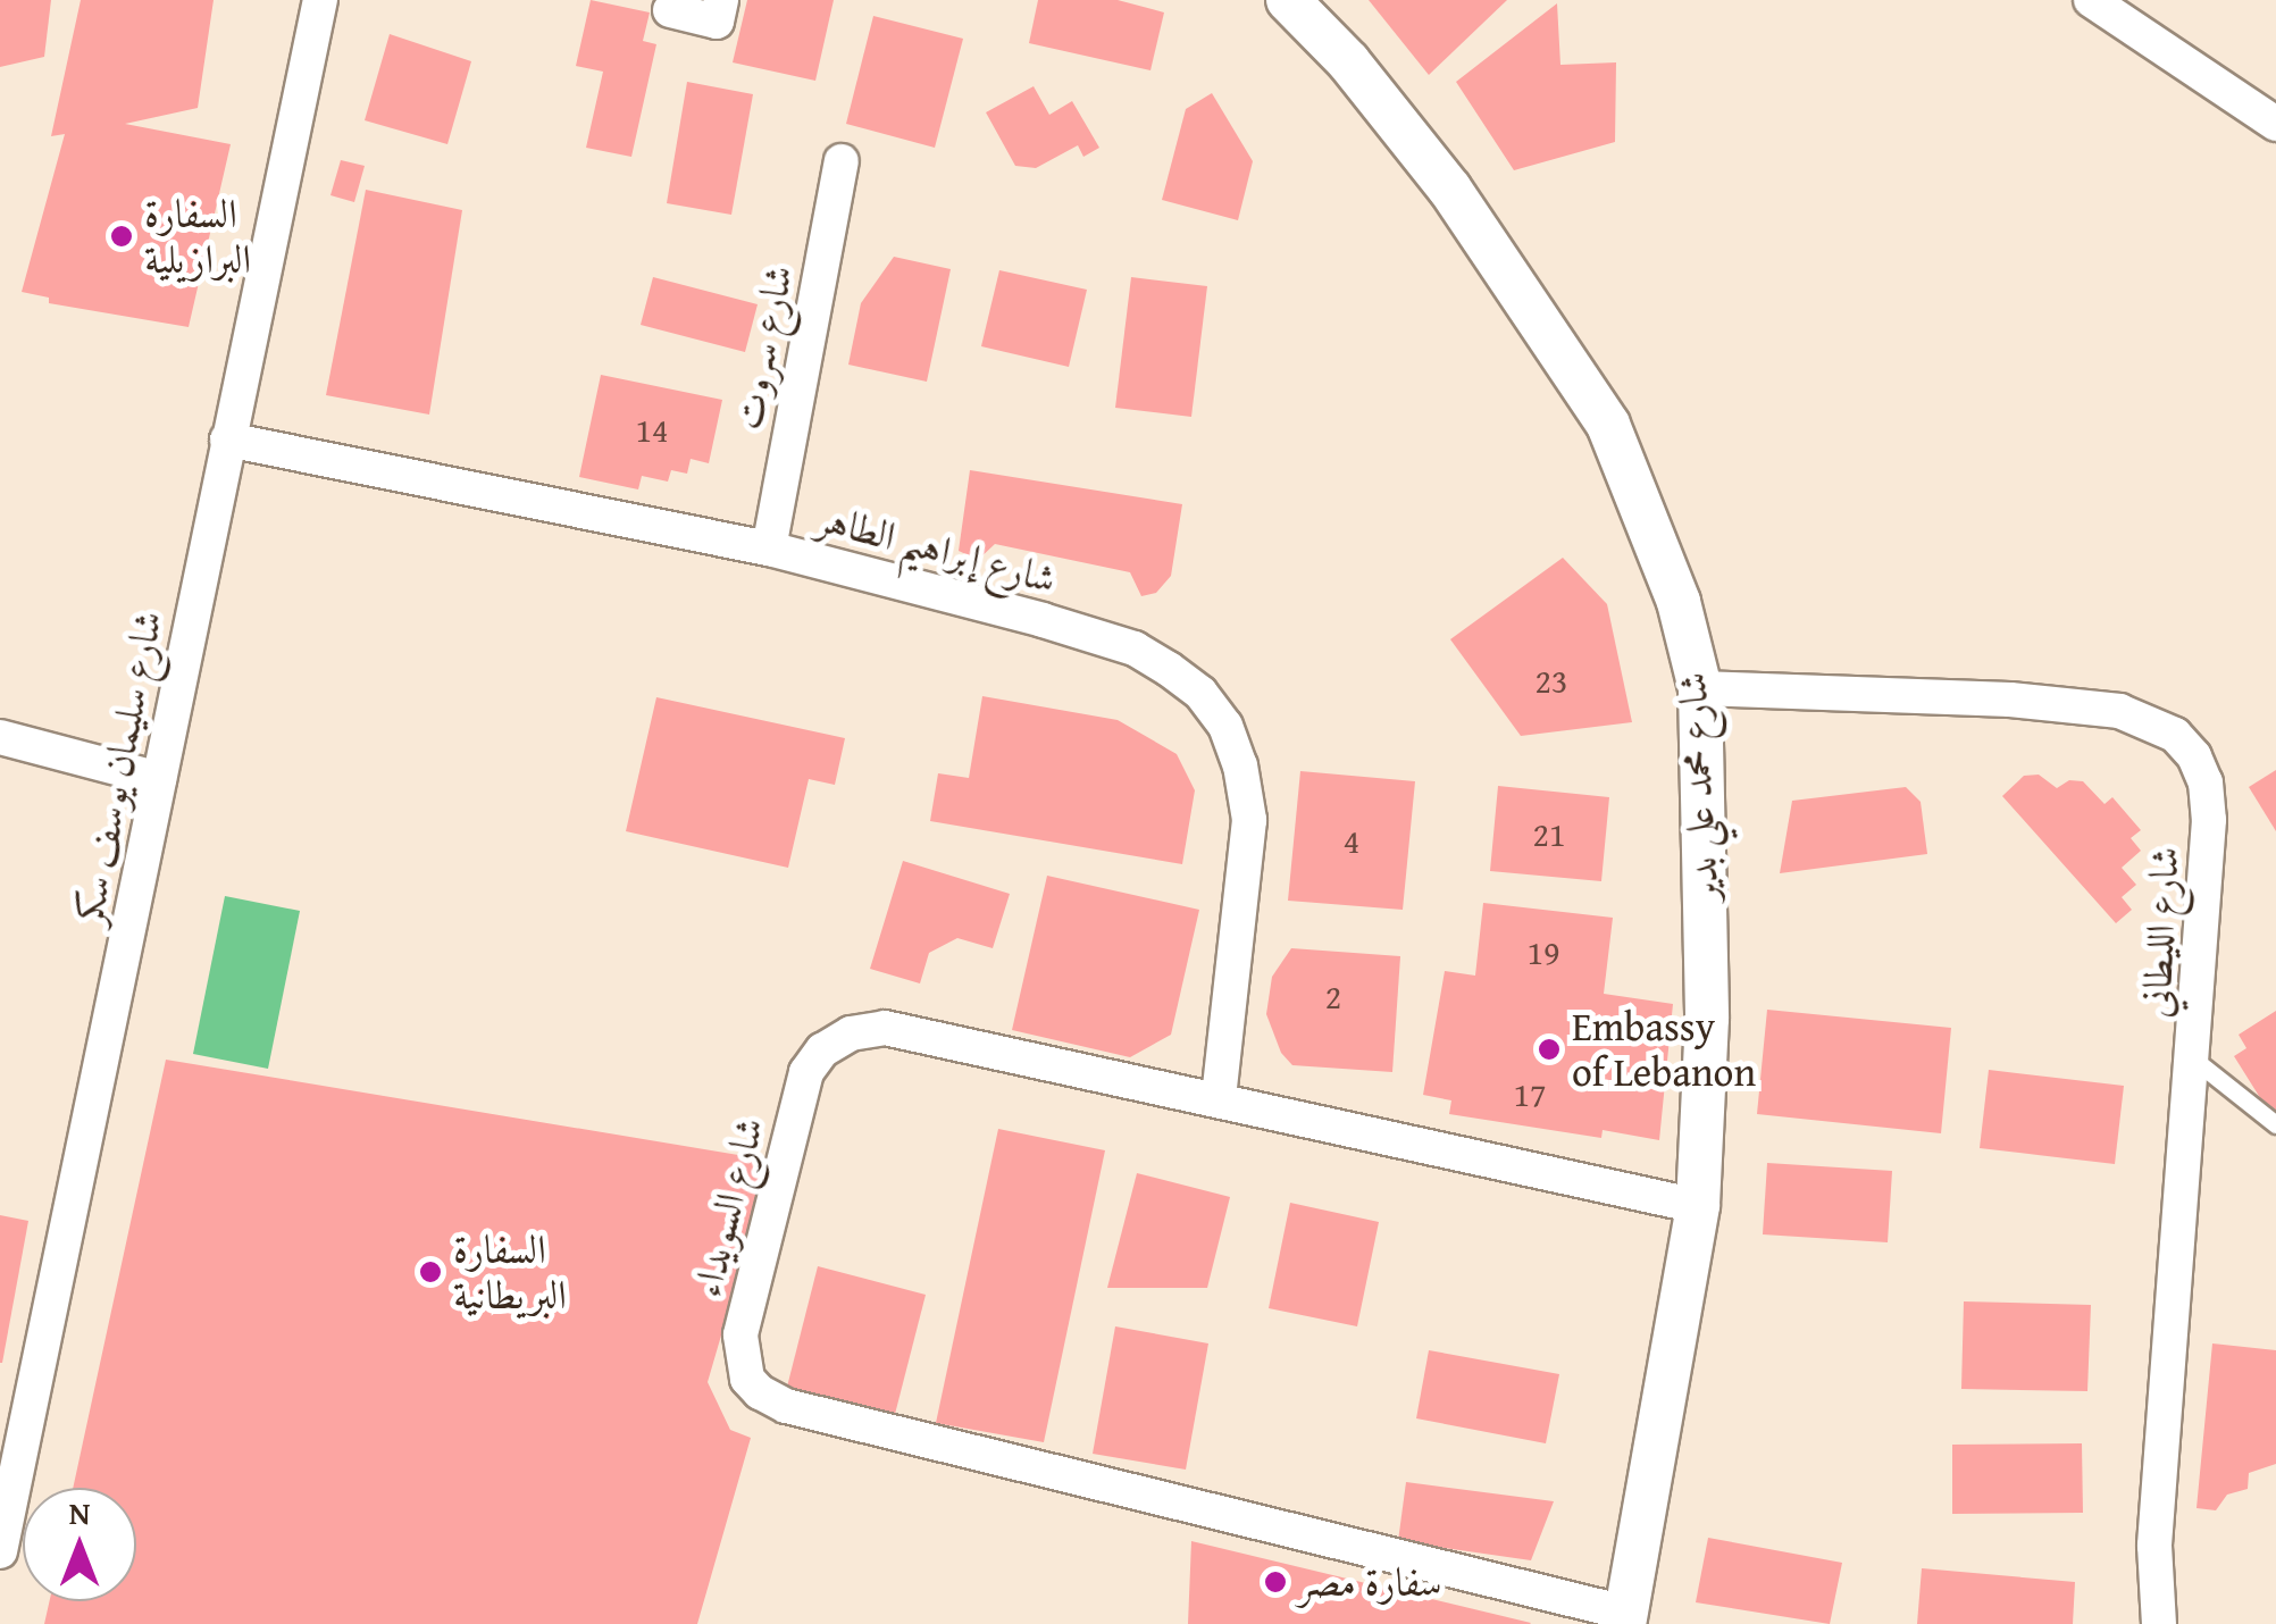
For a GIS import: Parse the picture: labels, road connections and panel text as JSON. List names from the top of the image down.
{
  "streets": {
    "street": [
      "شارع سروت",
      "شارع إبراهيم الطاهر",
      "شارع سليمان يوسف سكر",
      "شارع محمد علي بدير",
      "شارع الليطاني",
      "شارع السويداء"
    ]
  },
  "crossings": [
    ["شارع سروت", "شارع إبراهيم الطاهر"],
    ["شارع إبراهيم الطاهر", "شارع سليمان يوسف سكر"],
    ["شارع إبراهيم الطاهر", "شارع السويداء"],
    ["شارع محمد علي بدير", "شارع الليطاني"],
    ["شارع محمد علي بدير", "شارع السويداء"]
  ],
  "places": [
    "السفارة البرازيلية",
    "Embassy of Lebanon",
    "السفارة البريطانية",
    "سفارة مصر"
  ],
  "house_numbers": [
    "14",
    "23",
    "21",
    "4",
    "19",
    "2",
    "17"
  ],
  "north": "top"
}
